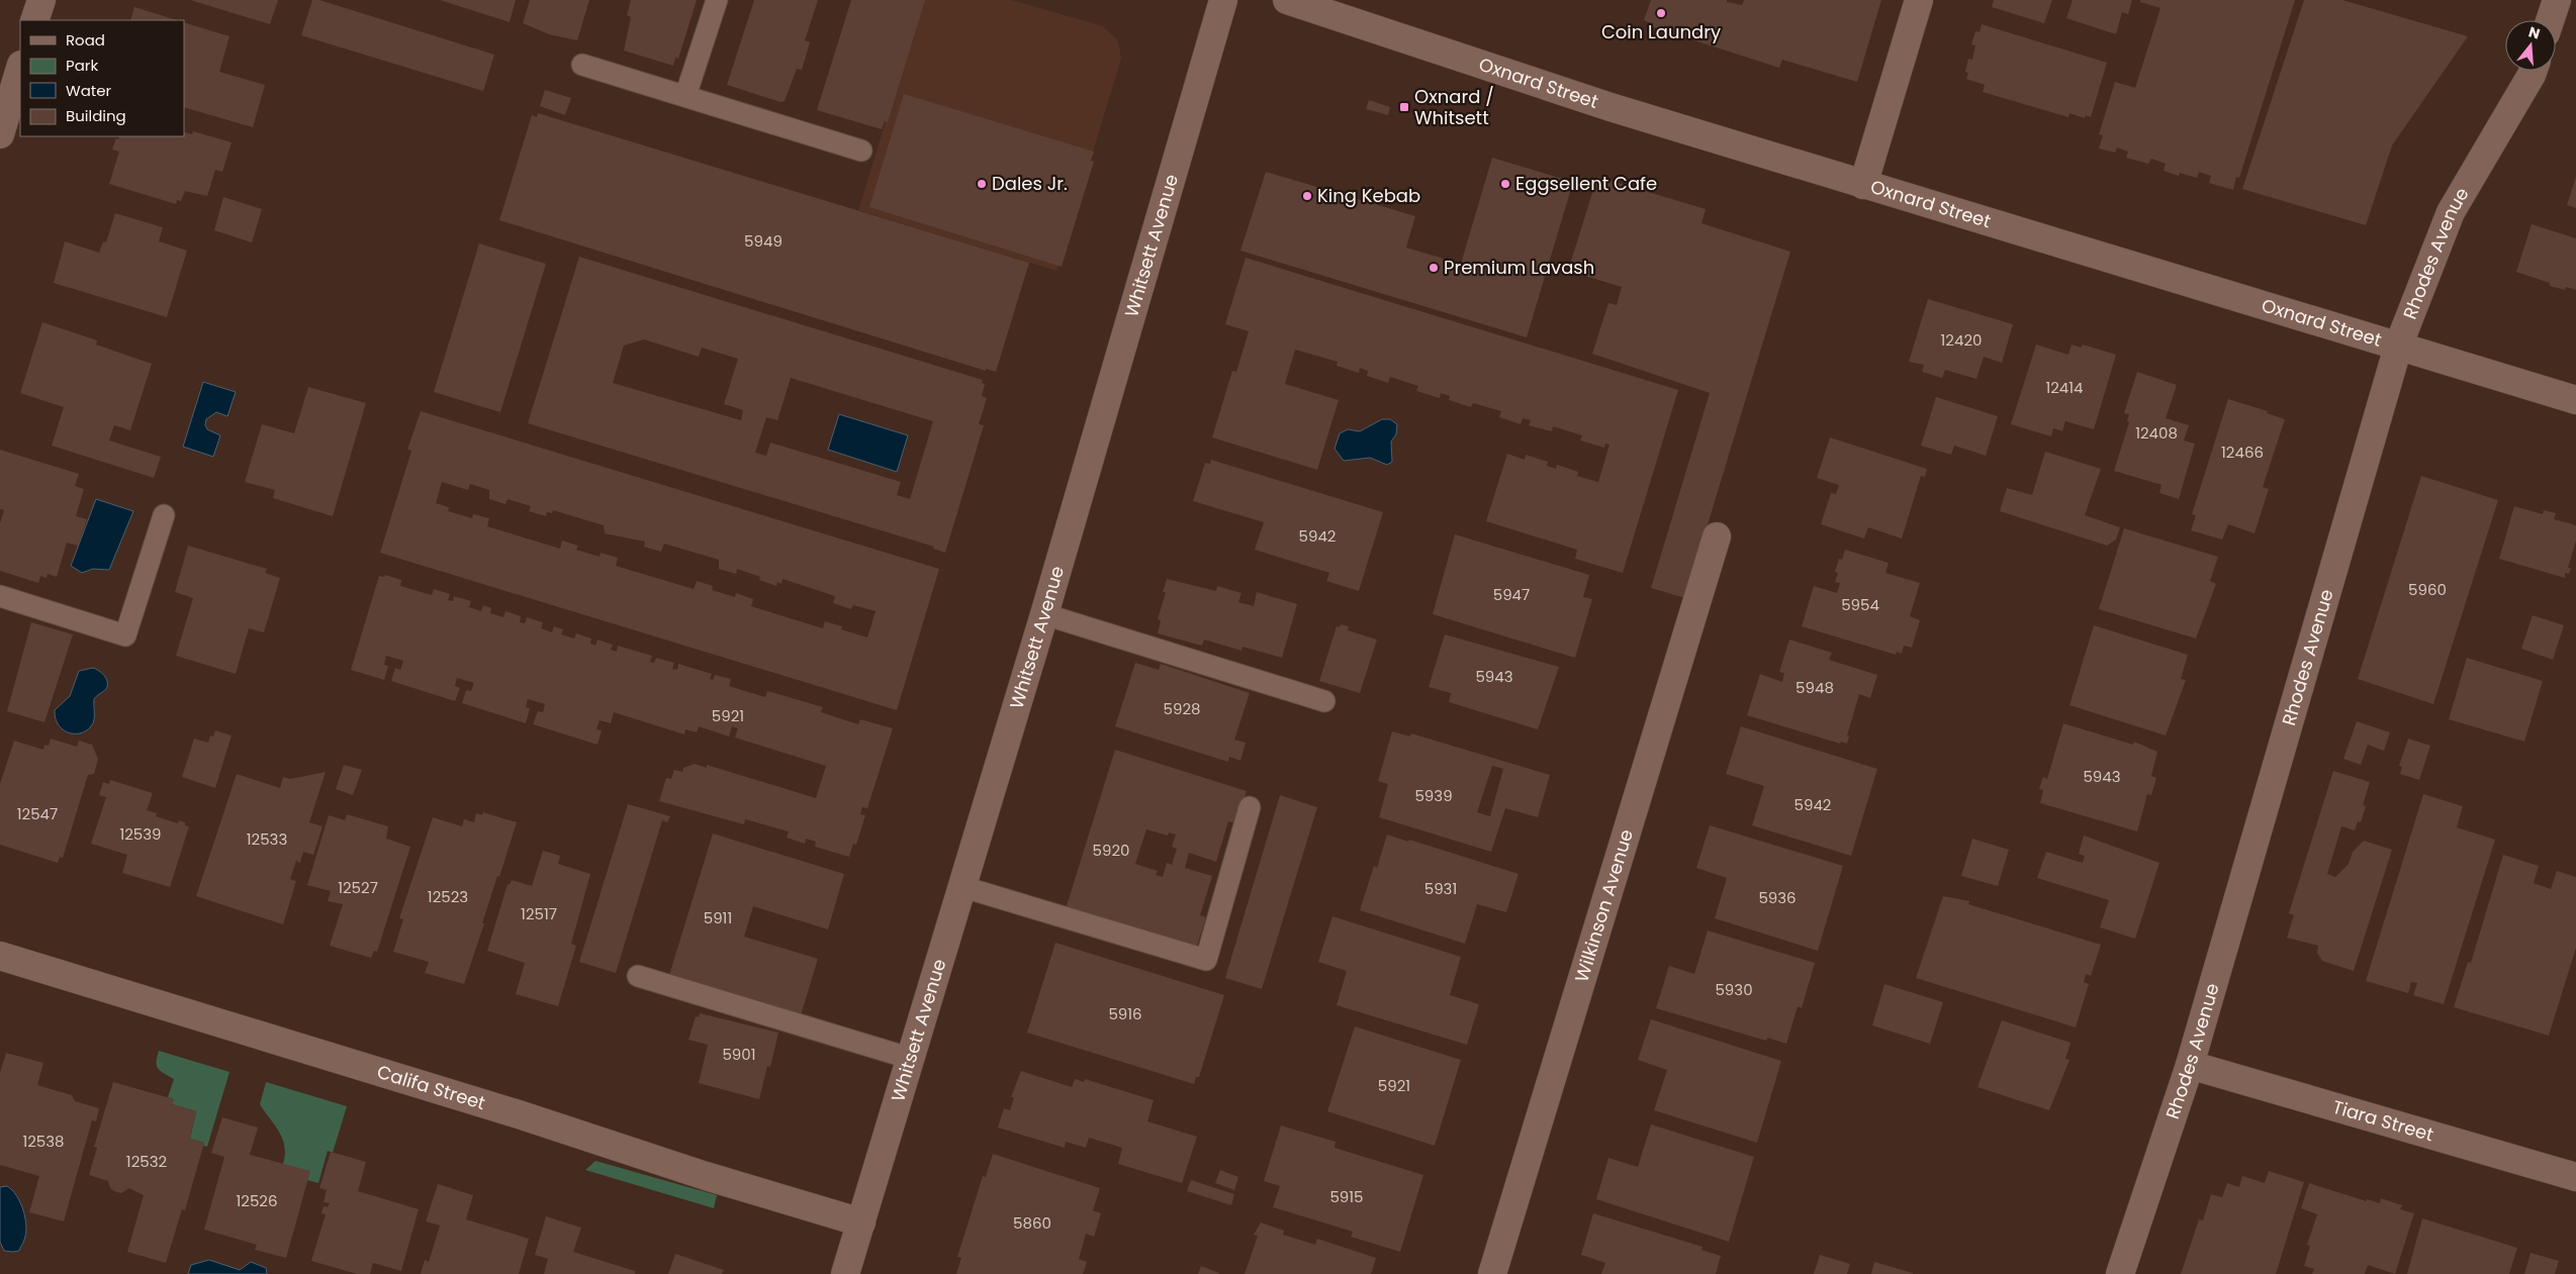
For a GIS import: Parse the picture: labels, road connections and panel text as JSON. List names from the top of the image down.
{
  "streets": {
    "street": [
      "Oxnard Street",
      "Whitsett Avenue",
      "Rhodes Avenue",
      "Wilkinson Avenue",
      "Califa Street",
      "Tiara Street"
    ]
  },
  "crossings": [
    ["Oxnard Street", "Rhodes Avenue"],
    ["Whitsett Avenue", "Califa Street"],
    ["Rhodes Avenue", "Tiara Street"]
  ],
  "places": {
    "other": [
      "Coin Laundry",
      "Dales Jr.",
      "Eggsellent Cafe",
      "King Kebab",
      "Premium Lavash"
    ],
    "transit": ["Oxnard / Whitsett"]
  },
  "house_numbers": [
    "5949",
    "12420",
    "12414",
    "12408",
    "12466",
    "5942",
    "5960",
    "5947",
    "5954",
    "5943",
    "5948",
    "5928",
    "5921",
    "5943",
    "5939",
    "5942",
    "12547",
    "12539",
    "12533",
    "5920",
    "12527",
    "5931",
    "12523",
    "5936",
    "12517",
    "5911",
    "5930",
    "5916",
    "5901",
    "5921",
    "12538",
    "12532",
    "5915",
    "12526",
    "5860"
  ],
  "legend": [
    "Road",
    "Park",
    "Water",
    "Building"
  ],
  "north": "top"
}
